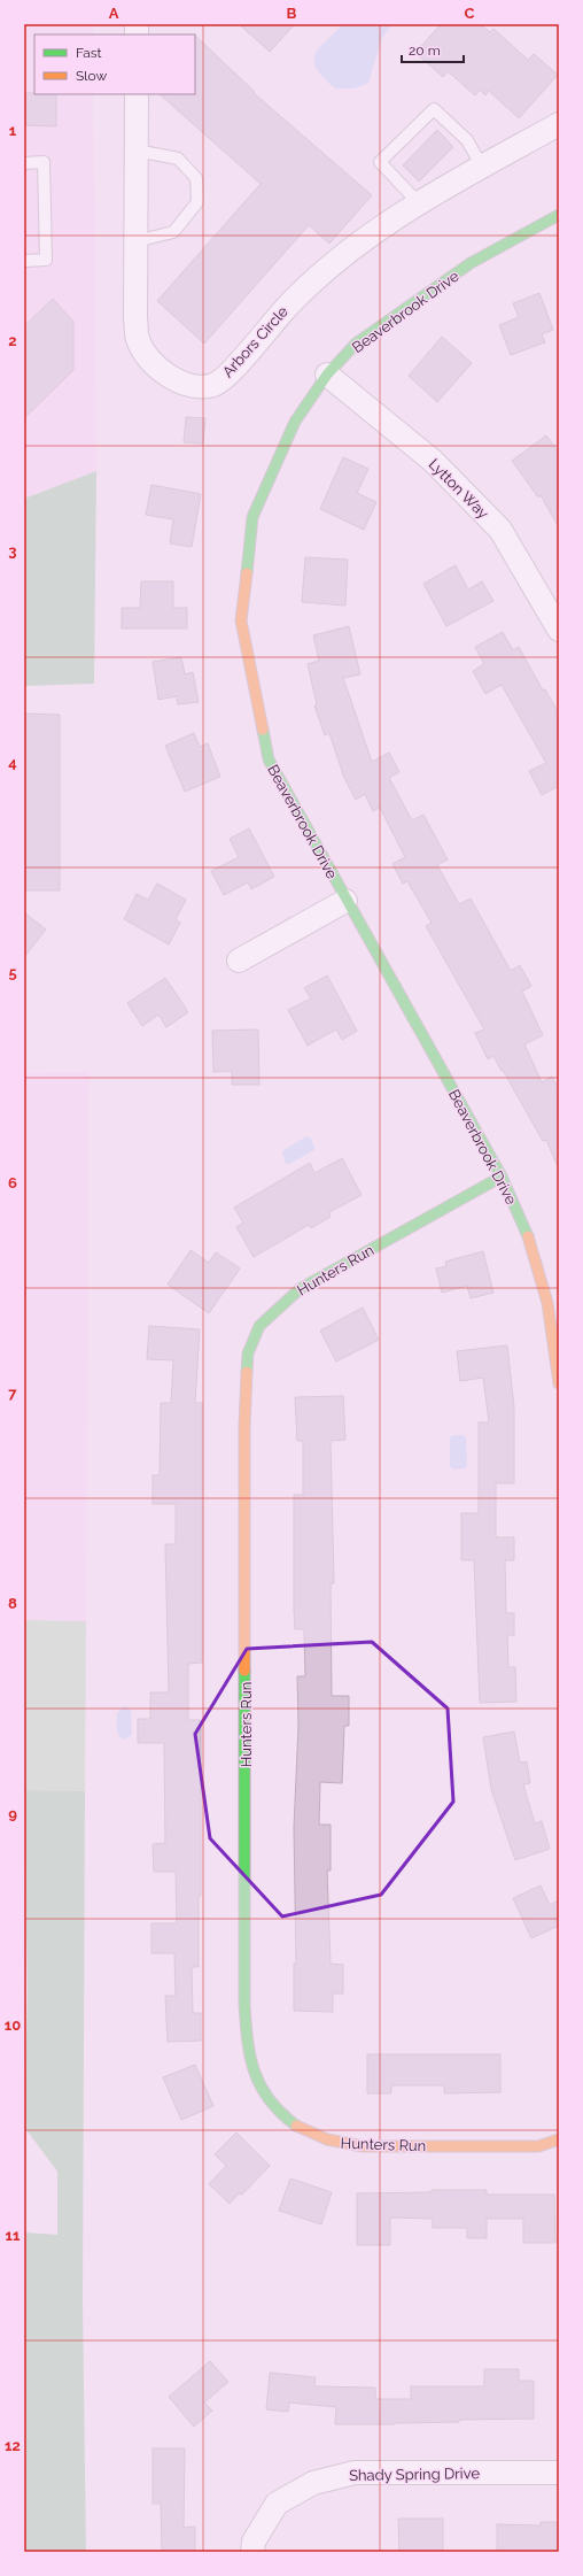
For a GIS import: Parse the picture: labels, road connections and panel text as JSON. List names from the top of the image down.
{
  "streets": {
    "street": [
      "Beaverbrook Drive",
      "Arbors Circle",
      "Lytton Way",
      "Hunters Run",
      "Shady Spring Drive"
    ]
  },
  "crossings": [
    ["Beaverbrook Drive", "Lytton Way"],
    ["Beaverbrook Drive", "Hunters Run"]
  ],
  "legend": ["Fast", "Slow"],
  "scale_bar": "20 m",
  "grid": {
    "columns": ["A", "B", "C"],
    "rows": [
      "1",
      "2",
      "3",
      "4",
      "5",
      "6",
      "7",
      "8",
      "9",
      "10",
      "11",
      "12"
    ]
  }
}
